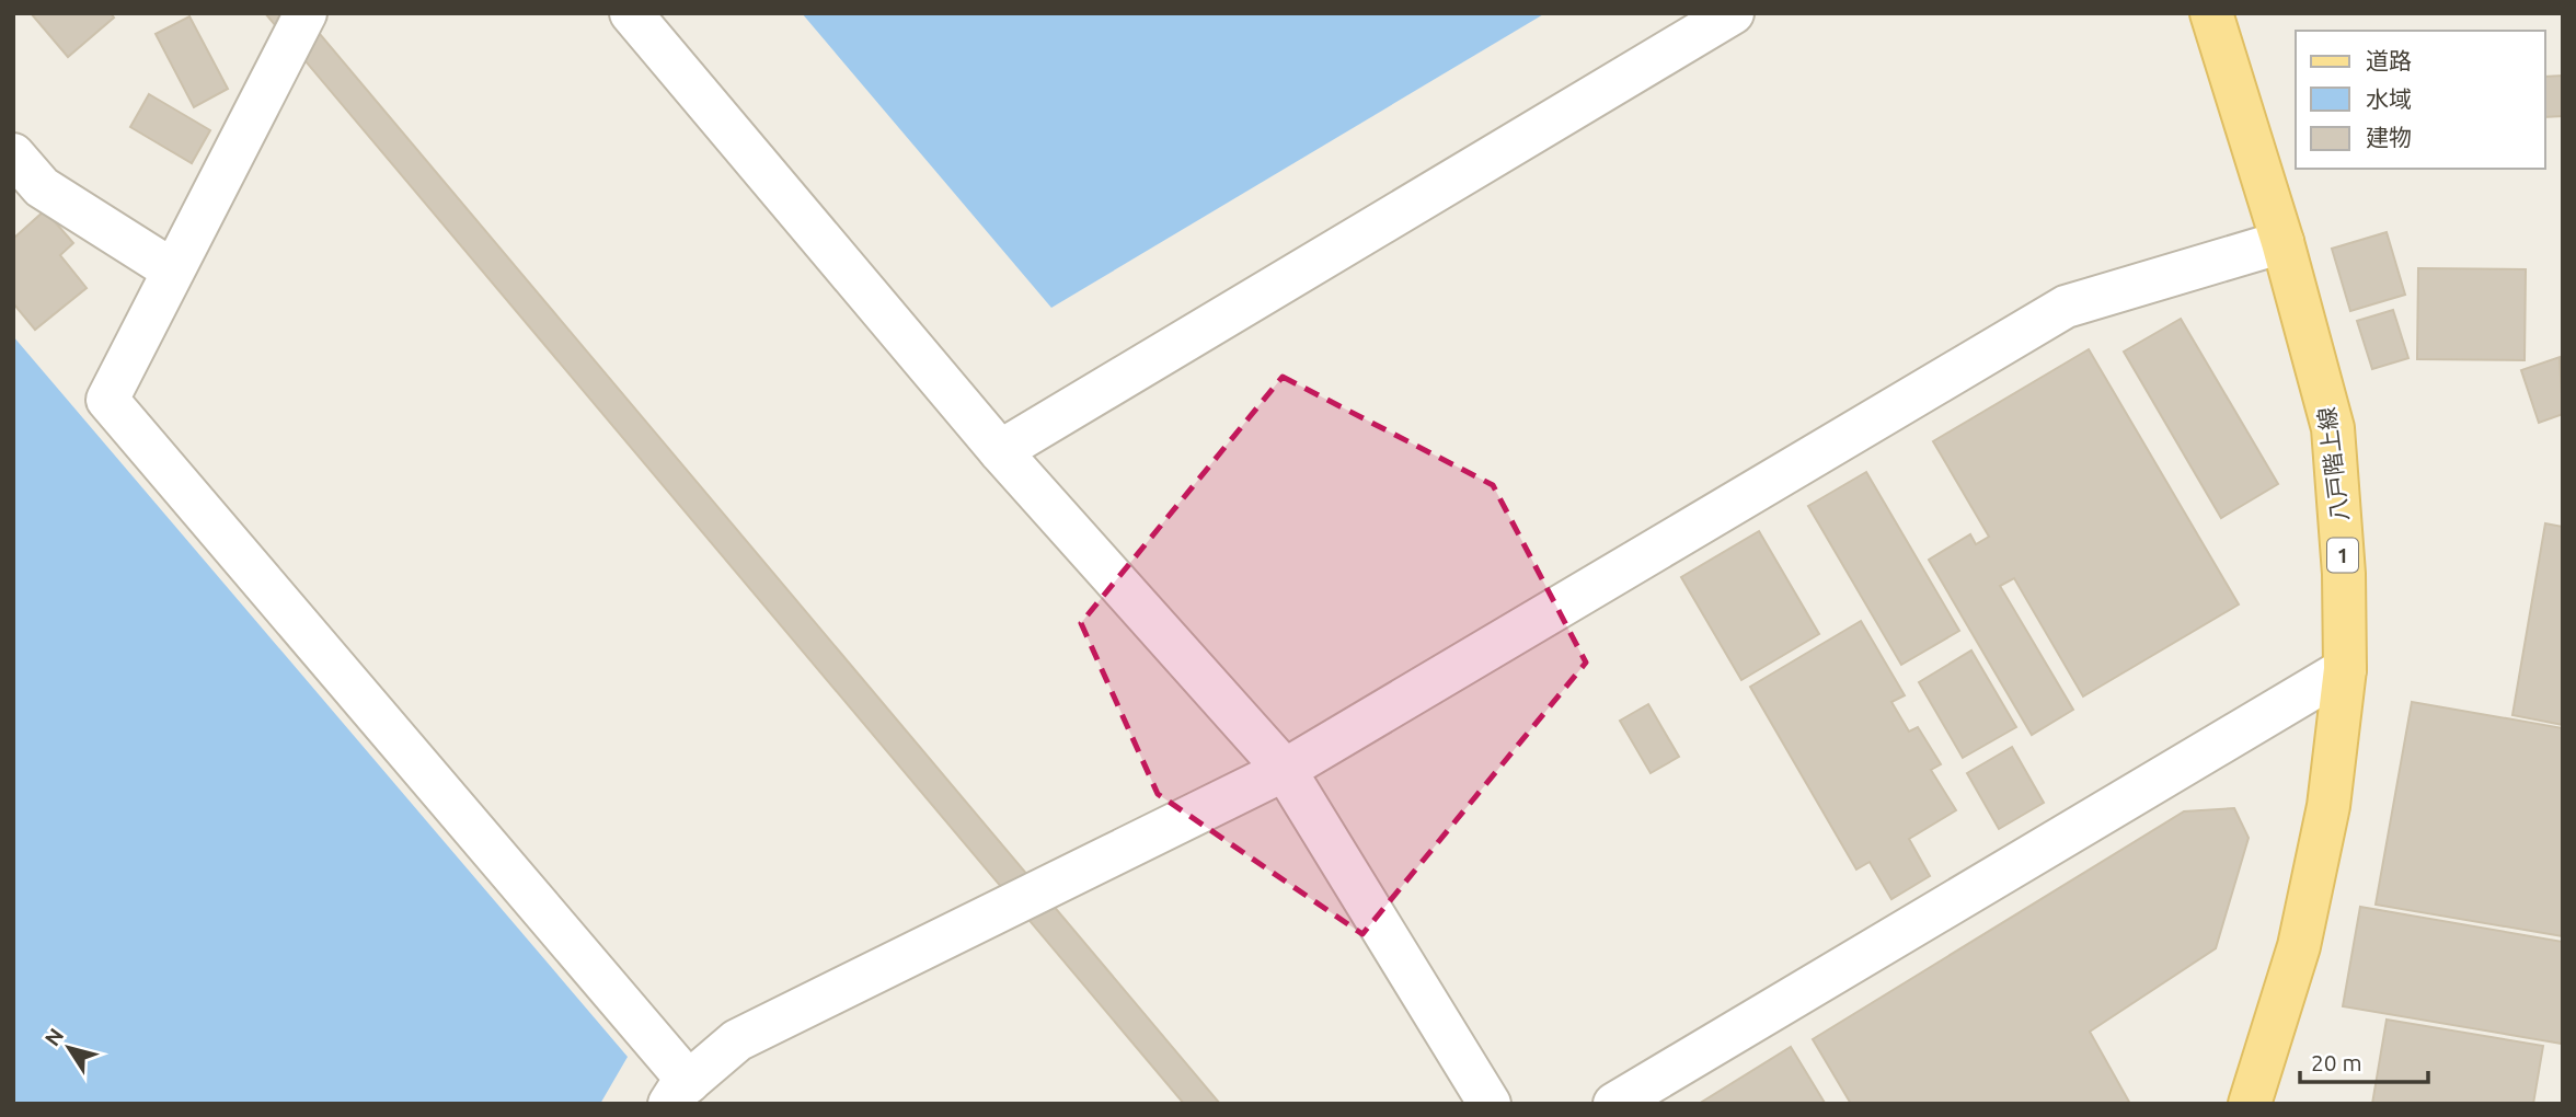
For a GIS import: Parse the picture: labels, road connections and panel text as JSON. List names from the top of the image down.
{
  "streets": {
    "main road": ["八戸階上線", "1"]
  },
  "legend": ["道路", "水域", "建物"],
  "scale_bar": "20 m",
  "north": "top left"
}
